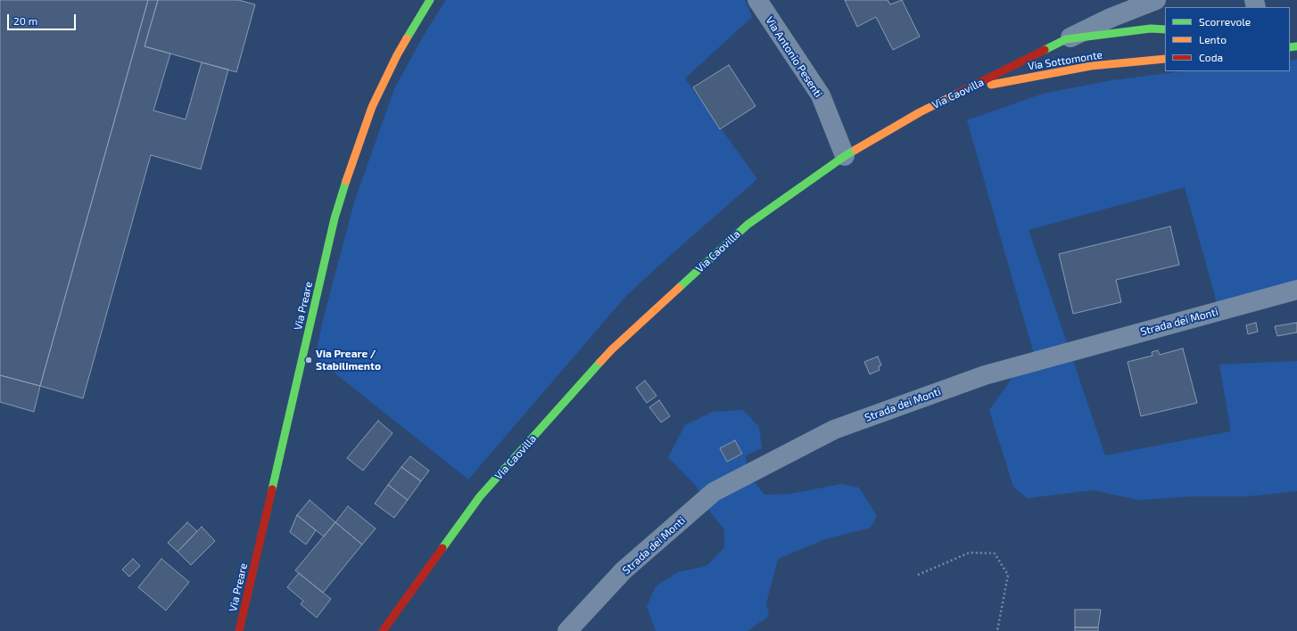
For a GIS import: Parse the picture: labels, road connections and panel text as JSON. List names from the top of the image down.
{
  "streets": {
    "main road": ["Via Sottomonte", "Via Caovilla", "Via Preare"],
    "street": ["Via Antonio Pesenti", "Strada dei Monti"]
  },
  "crossings": [
    ["Via Antonio Pesenti", "Via Caovilla"],
    ["Via Sottomonte", "Via Caovilla"]
  ],
  "places": ["Via Preare / Stabilimento"],
  "legend": ["Scorrevole", "Lento", "Coda"],
  "scale_bar": "20 m"
}
